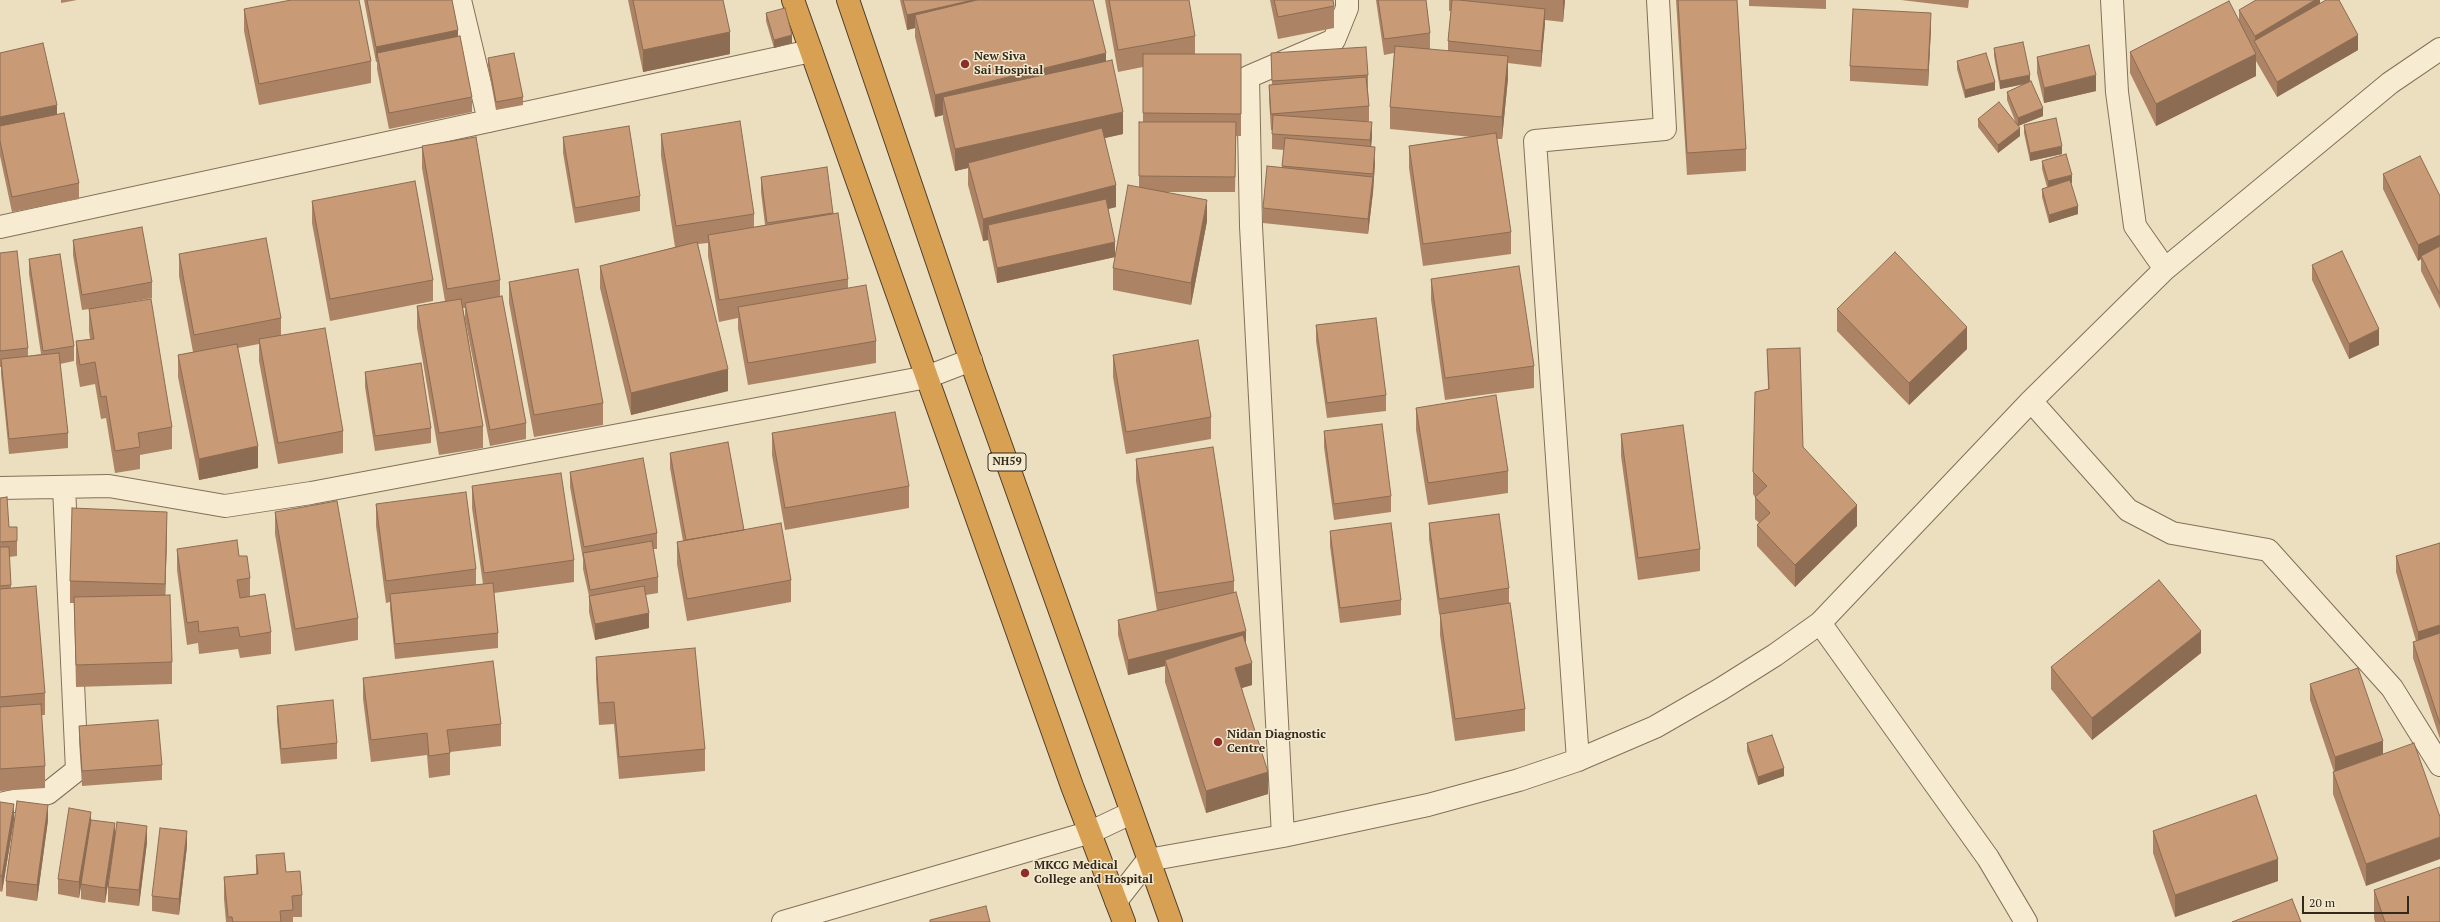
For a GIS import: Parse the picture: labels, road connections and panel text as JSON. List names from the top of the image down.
{
  "streets": {
    "highway": ["NH59"]
  },
  "places": ["New Siva Sai Hospital", "Nidan Diagnostic Centre", "MKCG Medical College and Hospital"],
  "scale_bar": "20 m"
}
